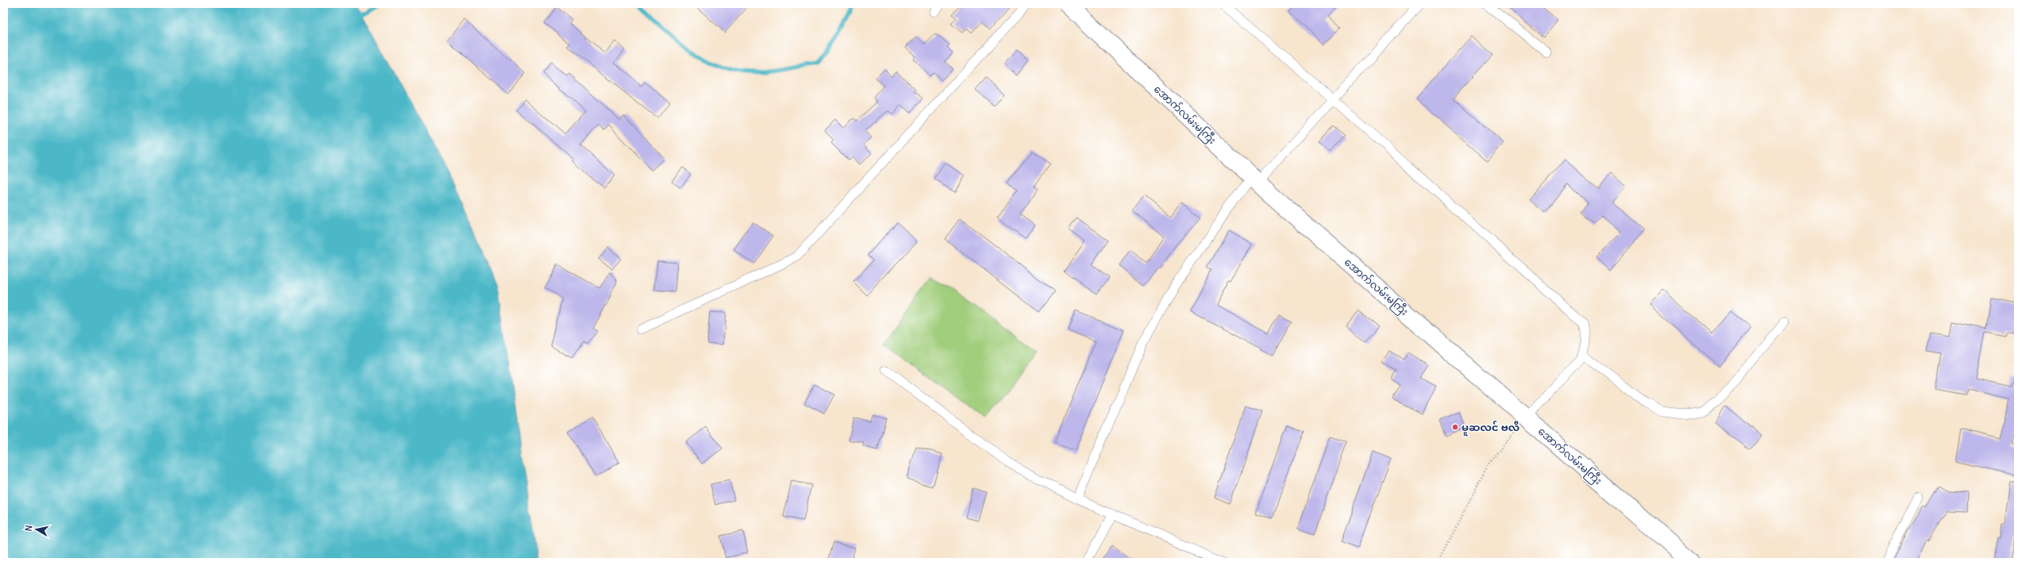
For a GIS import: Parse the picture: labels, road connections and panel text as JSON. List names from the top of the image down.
{
  "streets": {
    "main road": ["အောက်လမ်းမကြီး"]
  },
  "places": ["မူဆလင် ဗလီ"],
  "north": "left"
}
